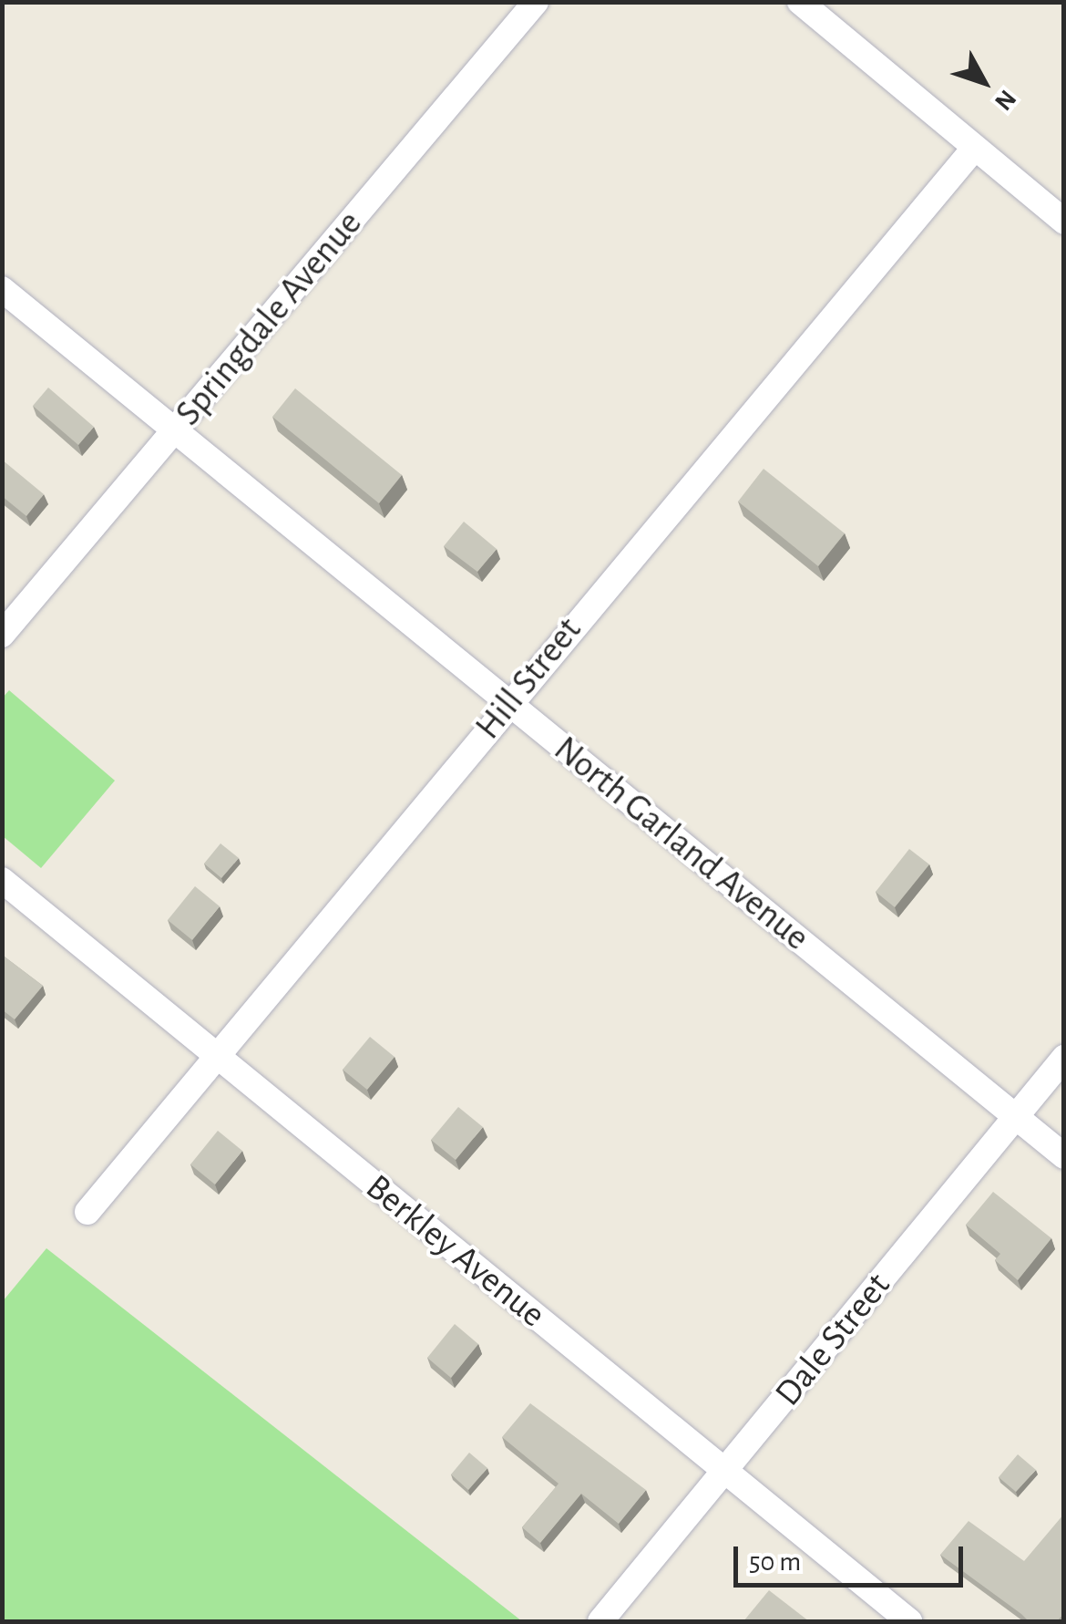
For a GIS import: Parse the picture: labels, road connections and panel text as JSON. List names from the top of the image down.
{
  "streets": {
    "street": [
      "Springdale Avenue",
      "Hill Street",
      "North Garland Avenue",
      "Berkley Avenue",
      "Dale Street"
    ]
  },
  "crossings": [
    ["Springdale Avenue", "North Garland Avenue"],
    ["Hill Street", "North Garland Avenue"],
    ["Hill Street", "Berkley Avenue"],
    ["North Garland Avenue", "Dale Street"],
    ["Berkley Avenue", "Dale Street"]
  ],
  "scale_bar": "50 m",
  "north": "bottom right"
}
